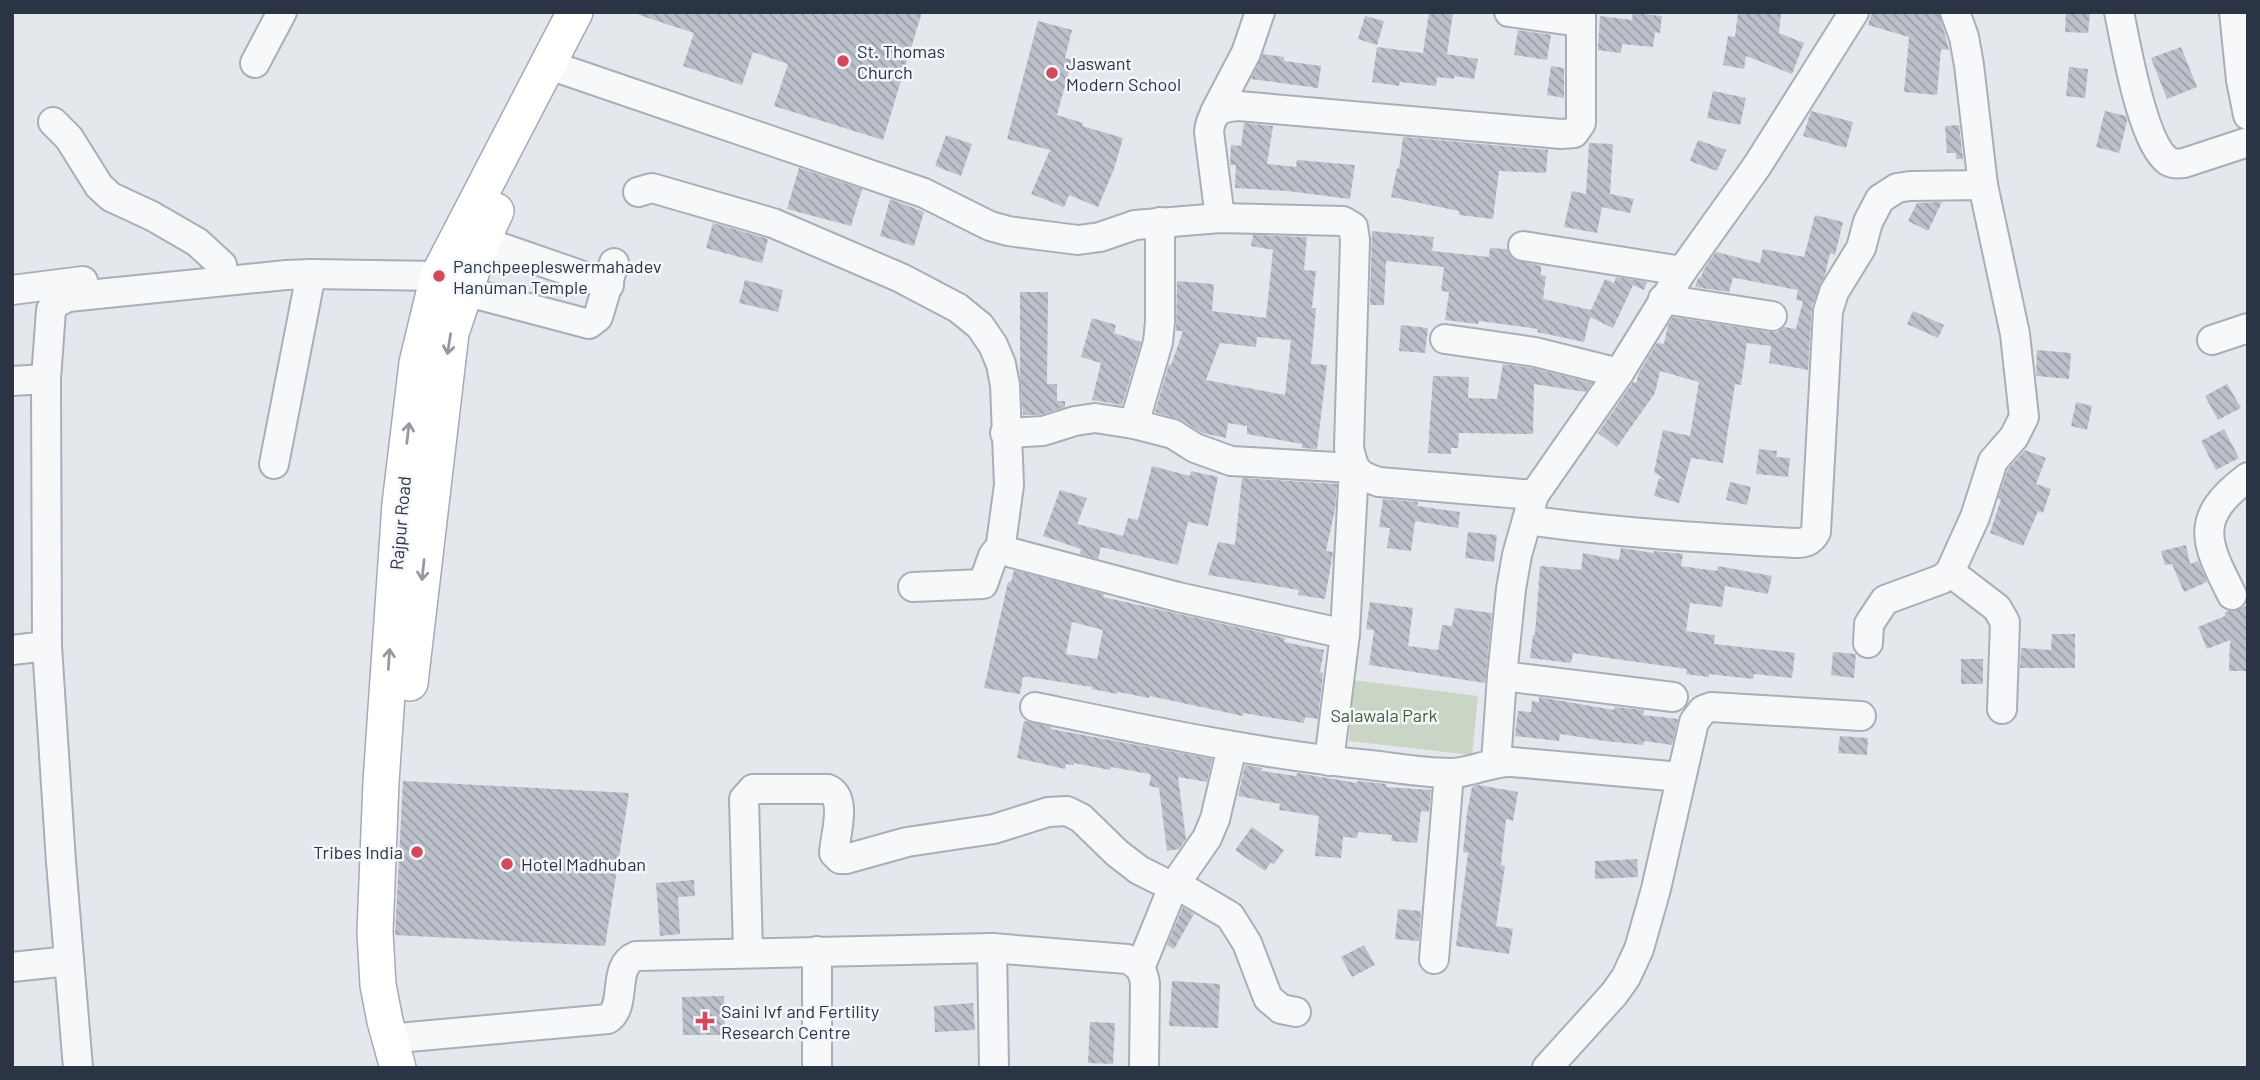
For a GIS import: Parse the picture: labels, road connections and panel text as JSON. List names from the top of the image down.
{
  "streets": {
    "main road": ["Rajpur Road"]
  },
  "parks": ["Salawala Park"],
  "places": {
    "other": [
      "St. Thomas Church",
      "Jaswant Modern School",
      "Panchpeepleswermahadev Hanuman Temple",
      "Tribes India",
      "Hotel Madhuban"
    ],
    "health": ["Saini Ivf and Fertility Research Centre"]
  }
}
